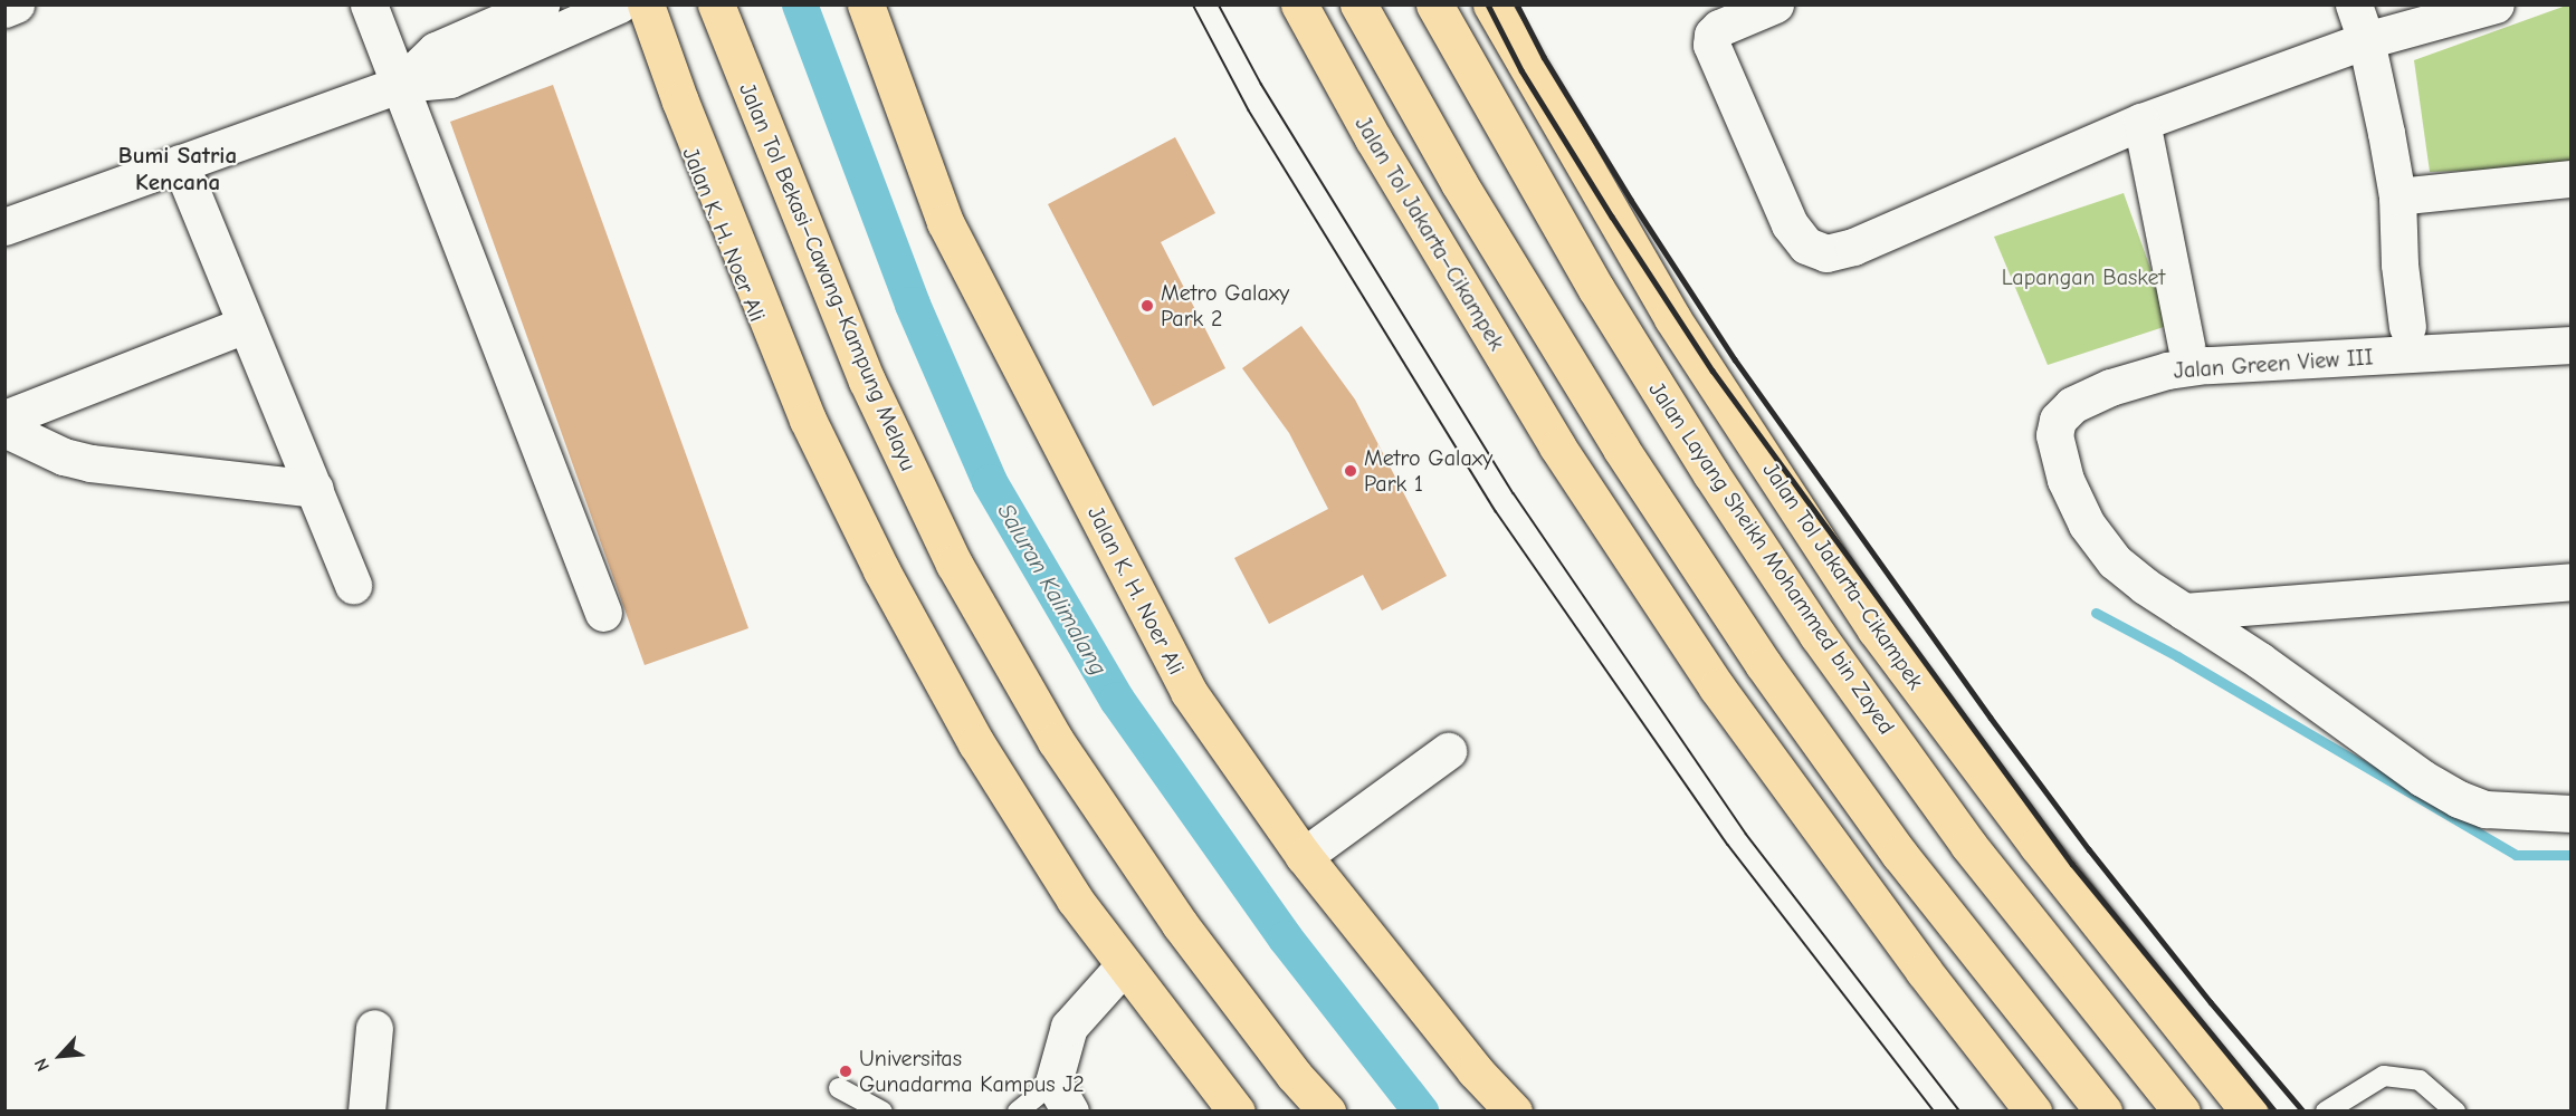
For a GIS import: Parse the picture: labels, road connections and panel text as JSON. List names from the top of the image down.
{
  "streets": {
    "main road": [
      "Jalan Tol Jakarta–Cikampek",
      "Jalan K. H. Noer Ali",
      "Jalan Tol Bekasi–Cawang–Kampung Melayu",
      "Jalan Layang Sheikh Mohammed bin Zayed"
    ],
    "street": ["Jalan Green View III"]
  },
  "districts": ["Bumi Satria Kencana"],
  "water": ["Saluran Kalimalang"],
  "parks": ["Lapangan Basket"],
  "places": ["Metro Galaxy Park 2", "Metro Galaxy Park 1", "Universitas Gunadarma Kampus J2"],
  "north": "bottom left"
}
